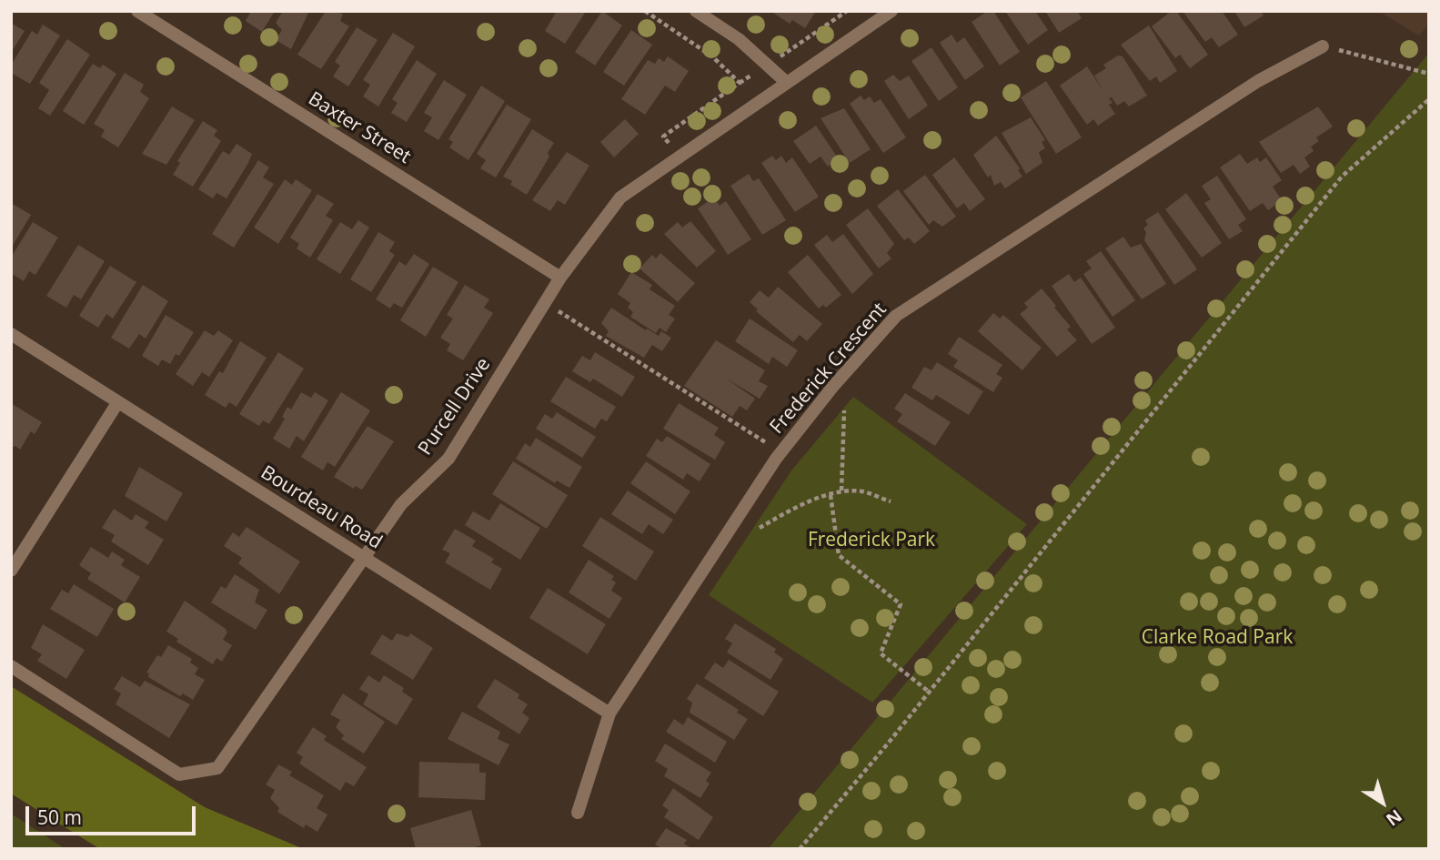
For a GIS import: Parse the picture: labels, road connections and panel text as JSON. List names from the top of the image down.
{
  "streets": {
    "street": [
      "Baxter Street",
      "Frederick Crescent",
      "Purcell Drive",
      "Bourdeau Road"
    ]
  },
  "crossings": [
    ["Baxter Street", "Purcell Drive"],
    ["Frederick Crescent", "Bourdeau Road"],
    ["Purcell Drive", "Bourdeau Road"]
  ],
  "parks": ["Frederick Park", "Clarke Road Park"],
  "scale_bar": "50 m",
  "north": "bottom right"
}
